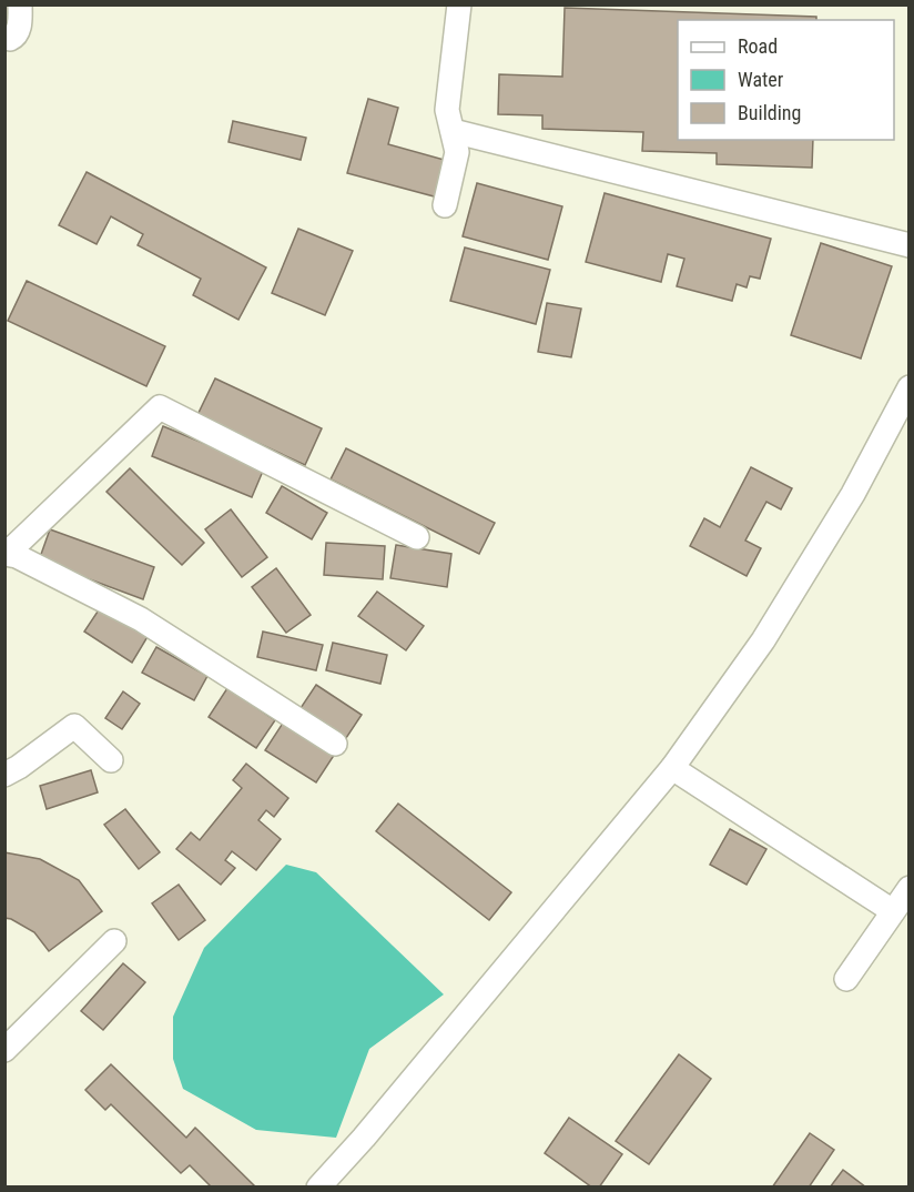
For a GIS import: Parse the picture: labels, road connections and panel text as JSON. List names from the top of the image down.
{
  "legend": ["Road", "Water", "Building"]
}
